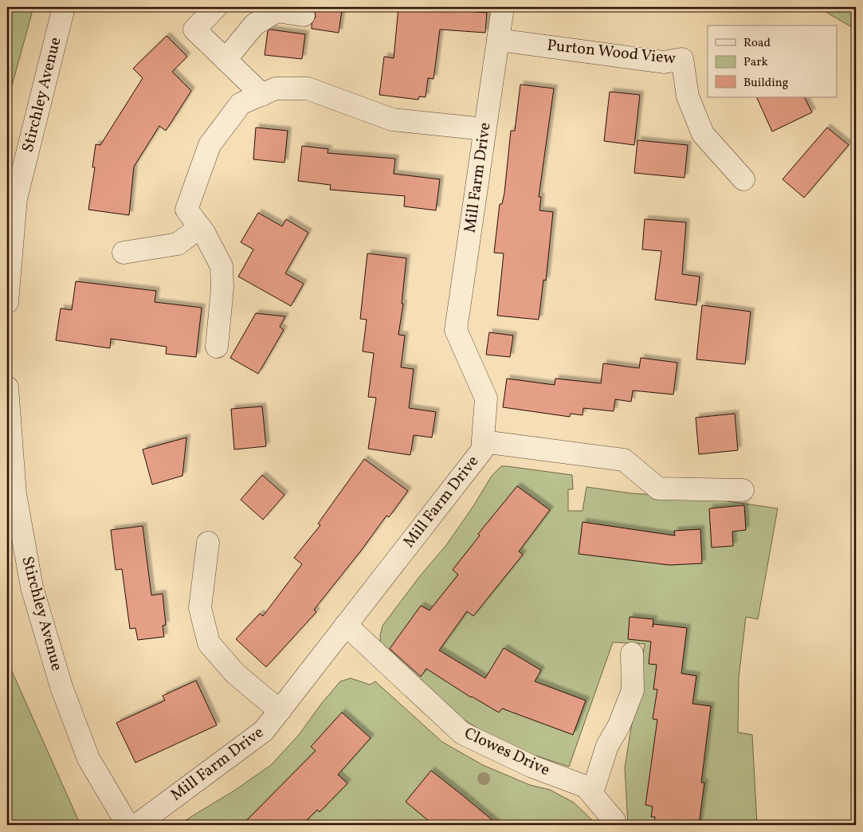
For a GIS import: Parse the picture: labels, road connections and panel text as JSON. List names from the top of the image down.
{
  "streets": {
    "street": [
      "Purton Wood View",
      "Stirchley Avenue",
      "Mill Farm Drive",
      "Clowes Drive"
    ]
  },
  "crossings": [
    ["Purton Wood View", "Mill Farm Drive"],
    ["Mill Farm Drive", "Clowes Drive"]
  ],
  "legend": ["Road", "Park", "Building"]
}
